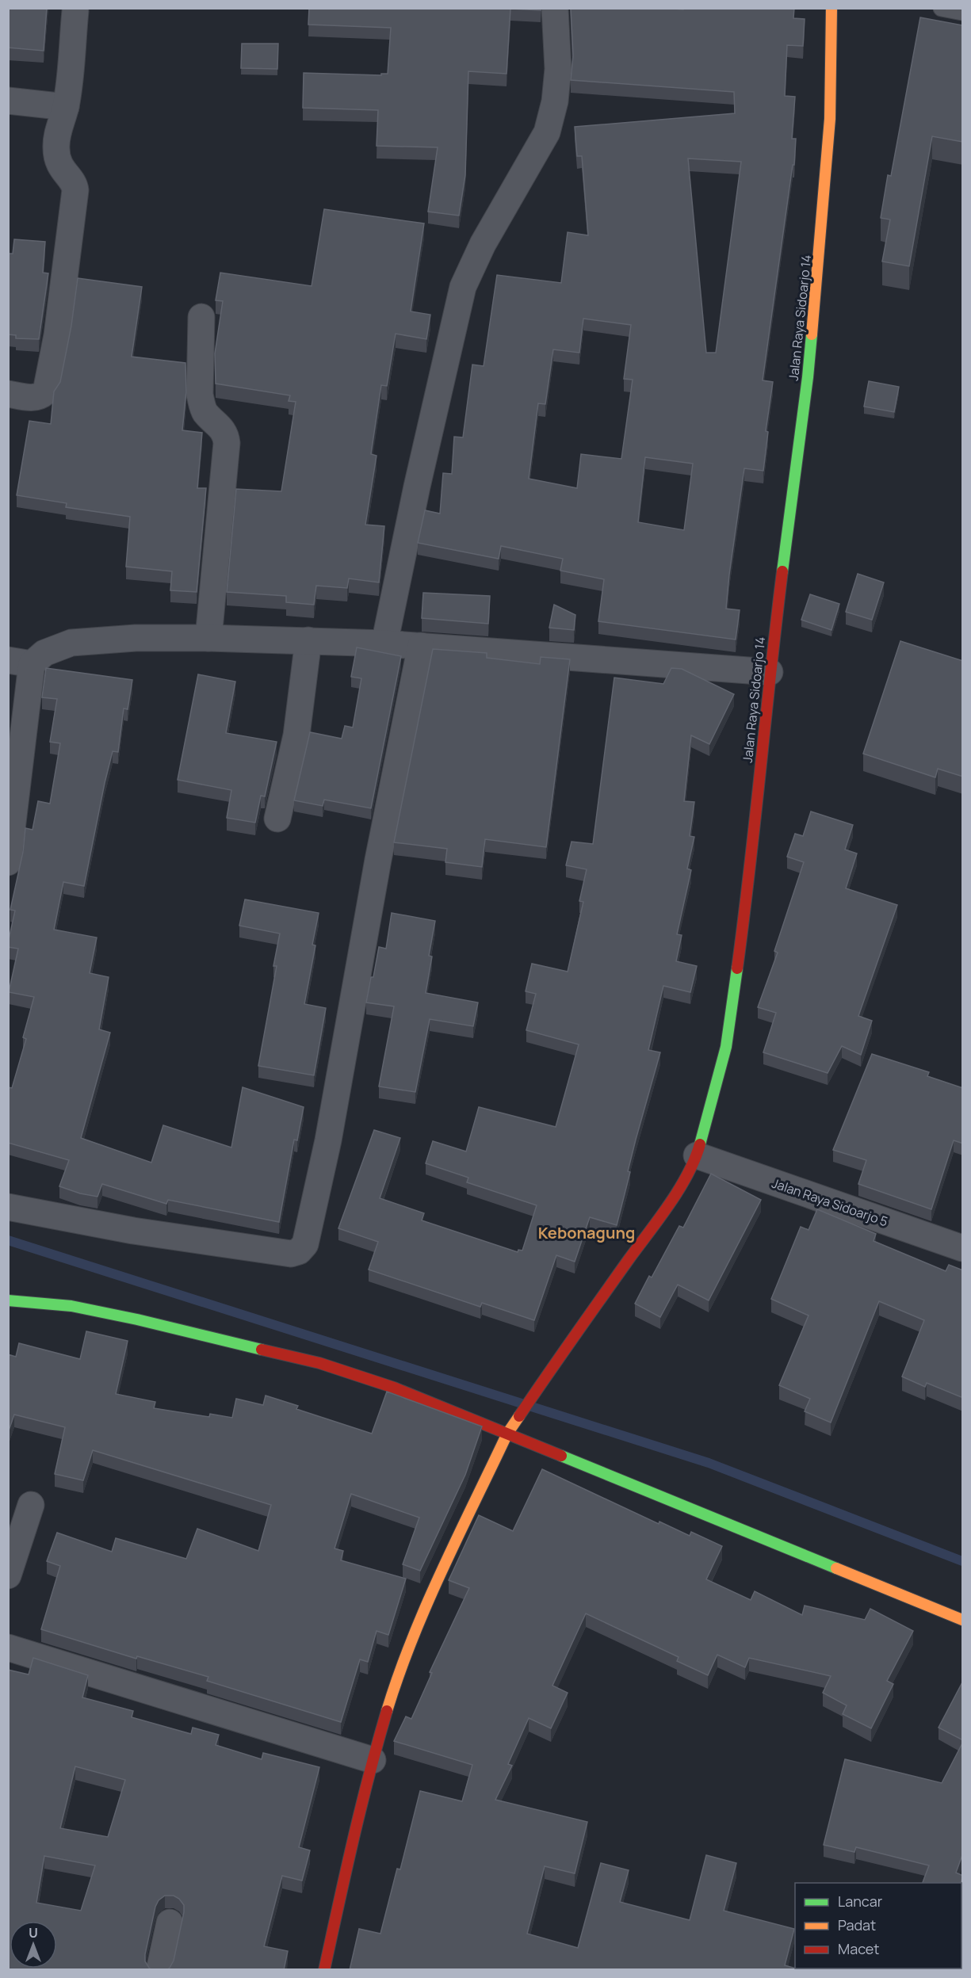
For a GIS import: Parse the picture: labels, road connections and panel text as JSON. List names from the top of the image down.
{
  "streets": {
    "main road": ["Jalan Raya Sidoarjo 14"],
    "street": ["Jalan Raya Sidoarjo 5"]
  },
  "crossings": [
    ["Jalan Raya Sidoarjo 14", "Jalan Raya Sidoarjo 5"]
  ],
  "districts": ["Kebonagung"],
  "legend": ["Lancar", "Padat", "Macet"],
  "north": "top"
}
